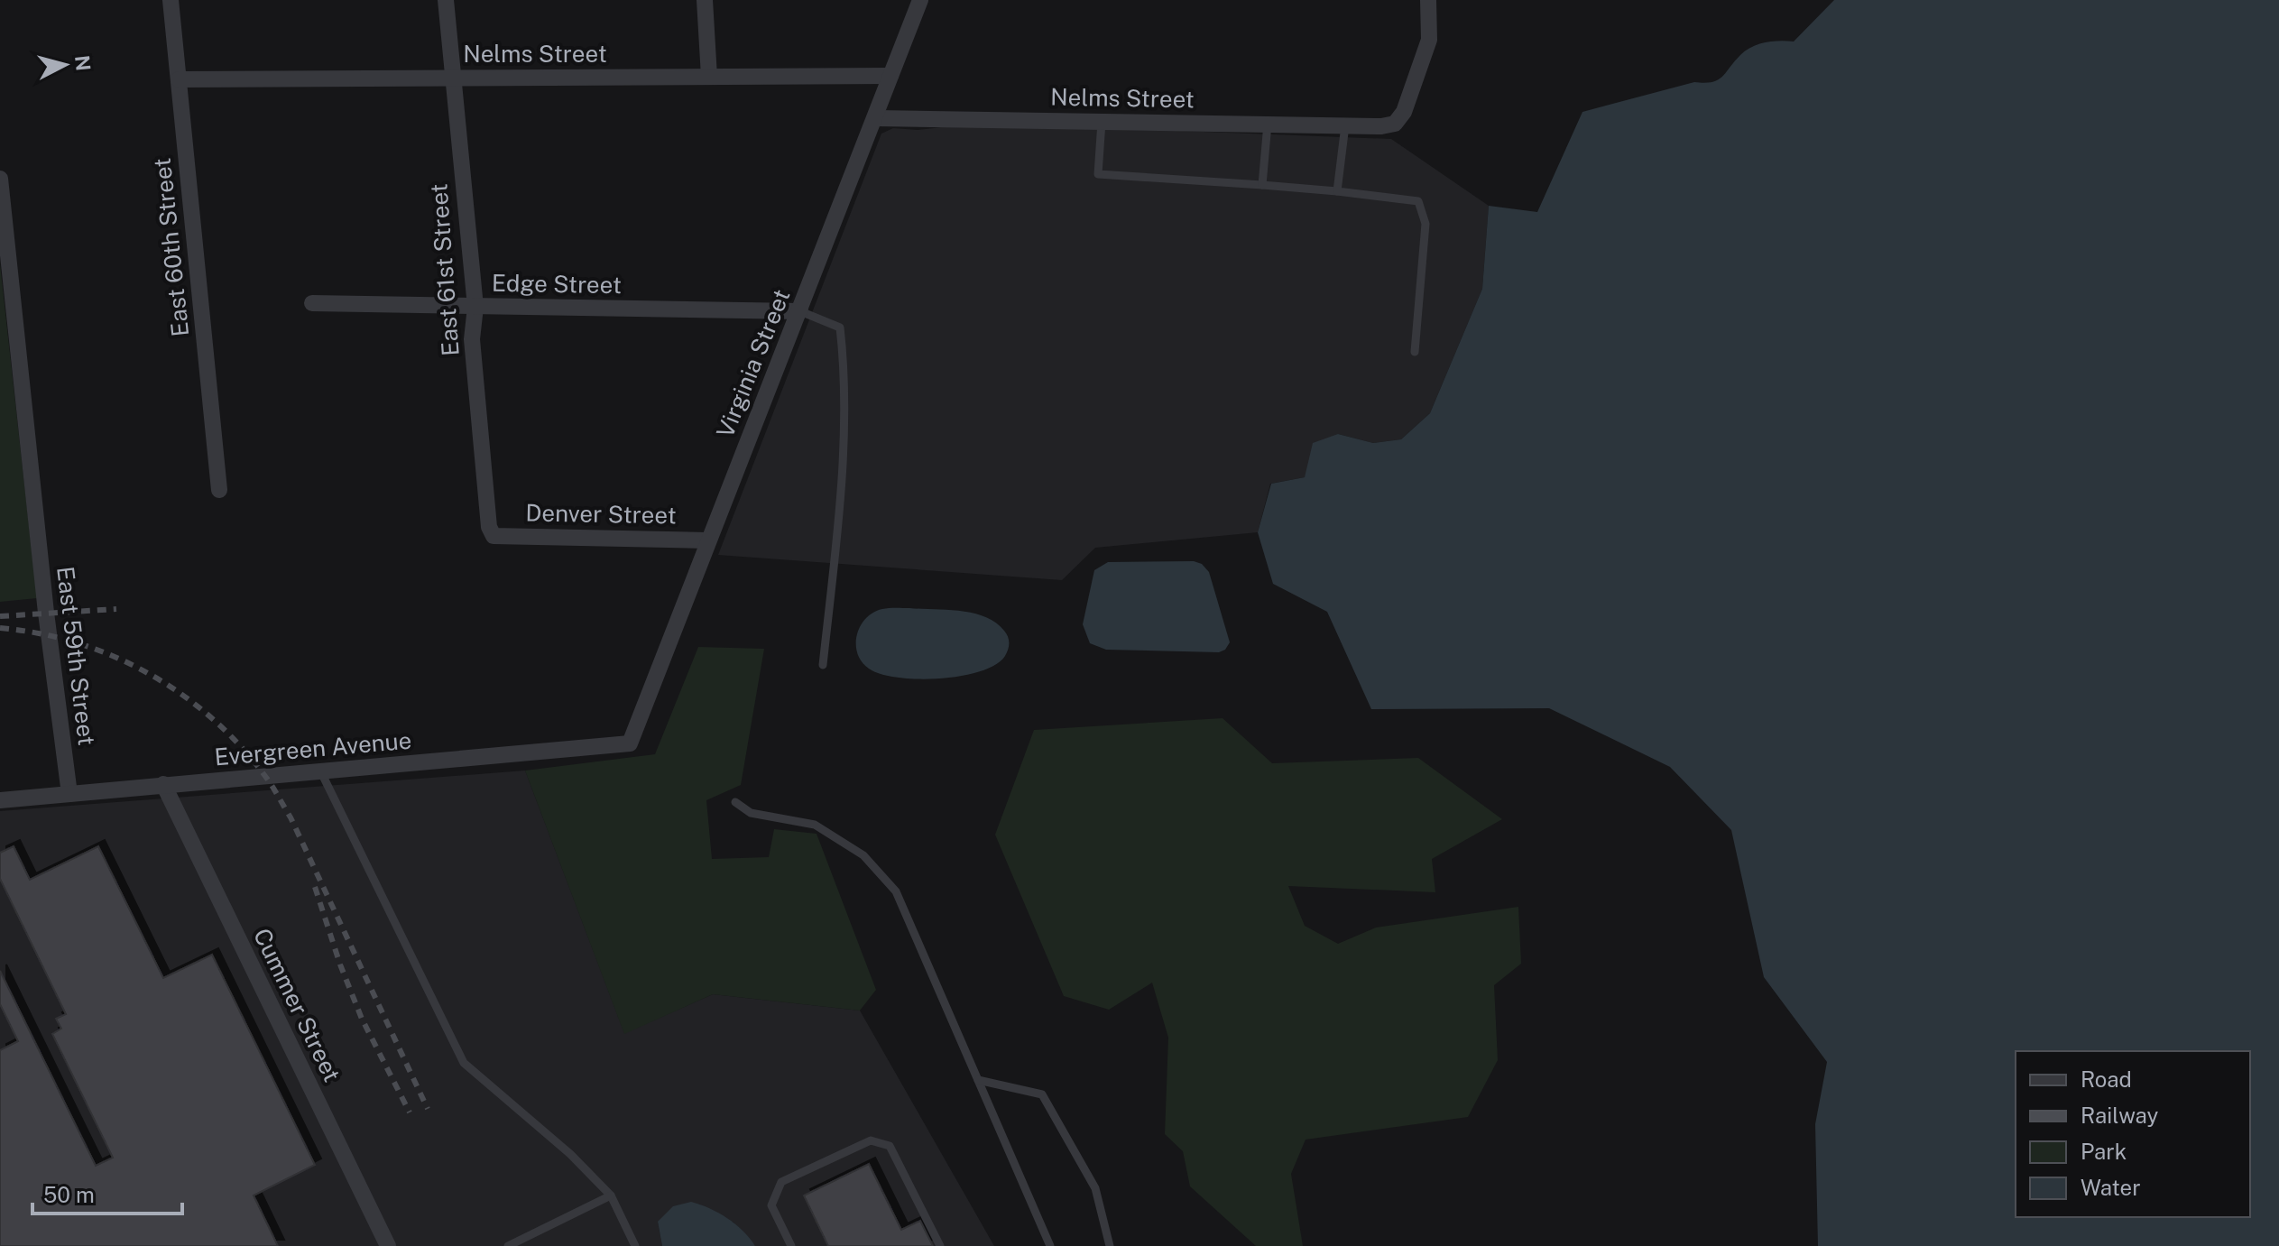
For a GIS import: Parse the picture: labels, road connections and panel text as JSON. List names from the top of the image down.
{
  "streets": {
    "street": [
      "Nelms Street",
      "East 60th Street",
      "East 61st Street",
      "Edge Street",
      "Virginia Street",
      "Denver Street",
      "East 59th Street",
      "Evergreen Avenue",
      "Cummer Street"
    ]
  },
  "crossings": [
    ["Nelms Street", "East 60th Street"],
    ["Nelms Street", "East 61st Street"],
    ["Nelms Street", "Virginia Street"],
    ["East 61st Street", "Edge Street"],
    ["East 61st Street", "Denver Street"],
    ["Edge Street", "Virginia Street"],
    ["Virginia Street", "Denver Street"],
    ["Virginia Street", "Evergreen Avenue"],
    ["East 59th Street", "Evergreen Avenue"],
    ["Evergreen Avenue", "Cummer Street"]
  ],
  "legend": [
    "Road",
    "Railway",
    "Park",
    "Water"
  ],
  "scale_bar": "50 m",
  "north": "right"
}
